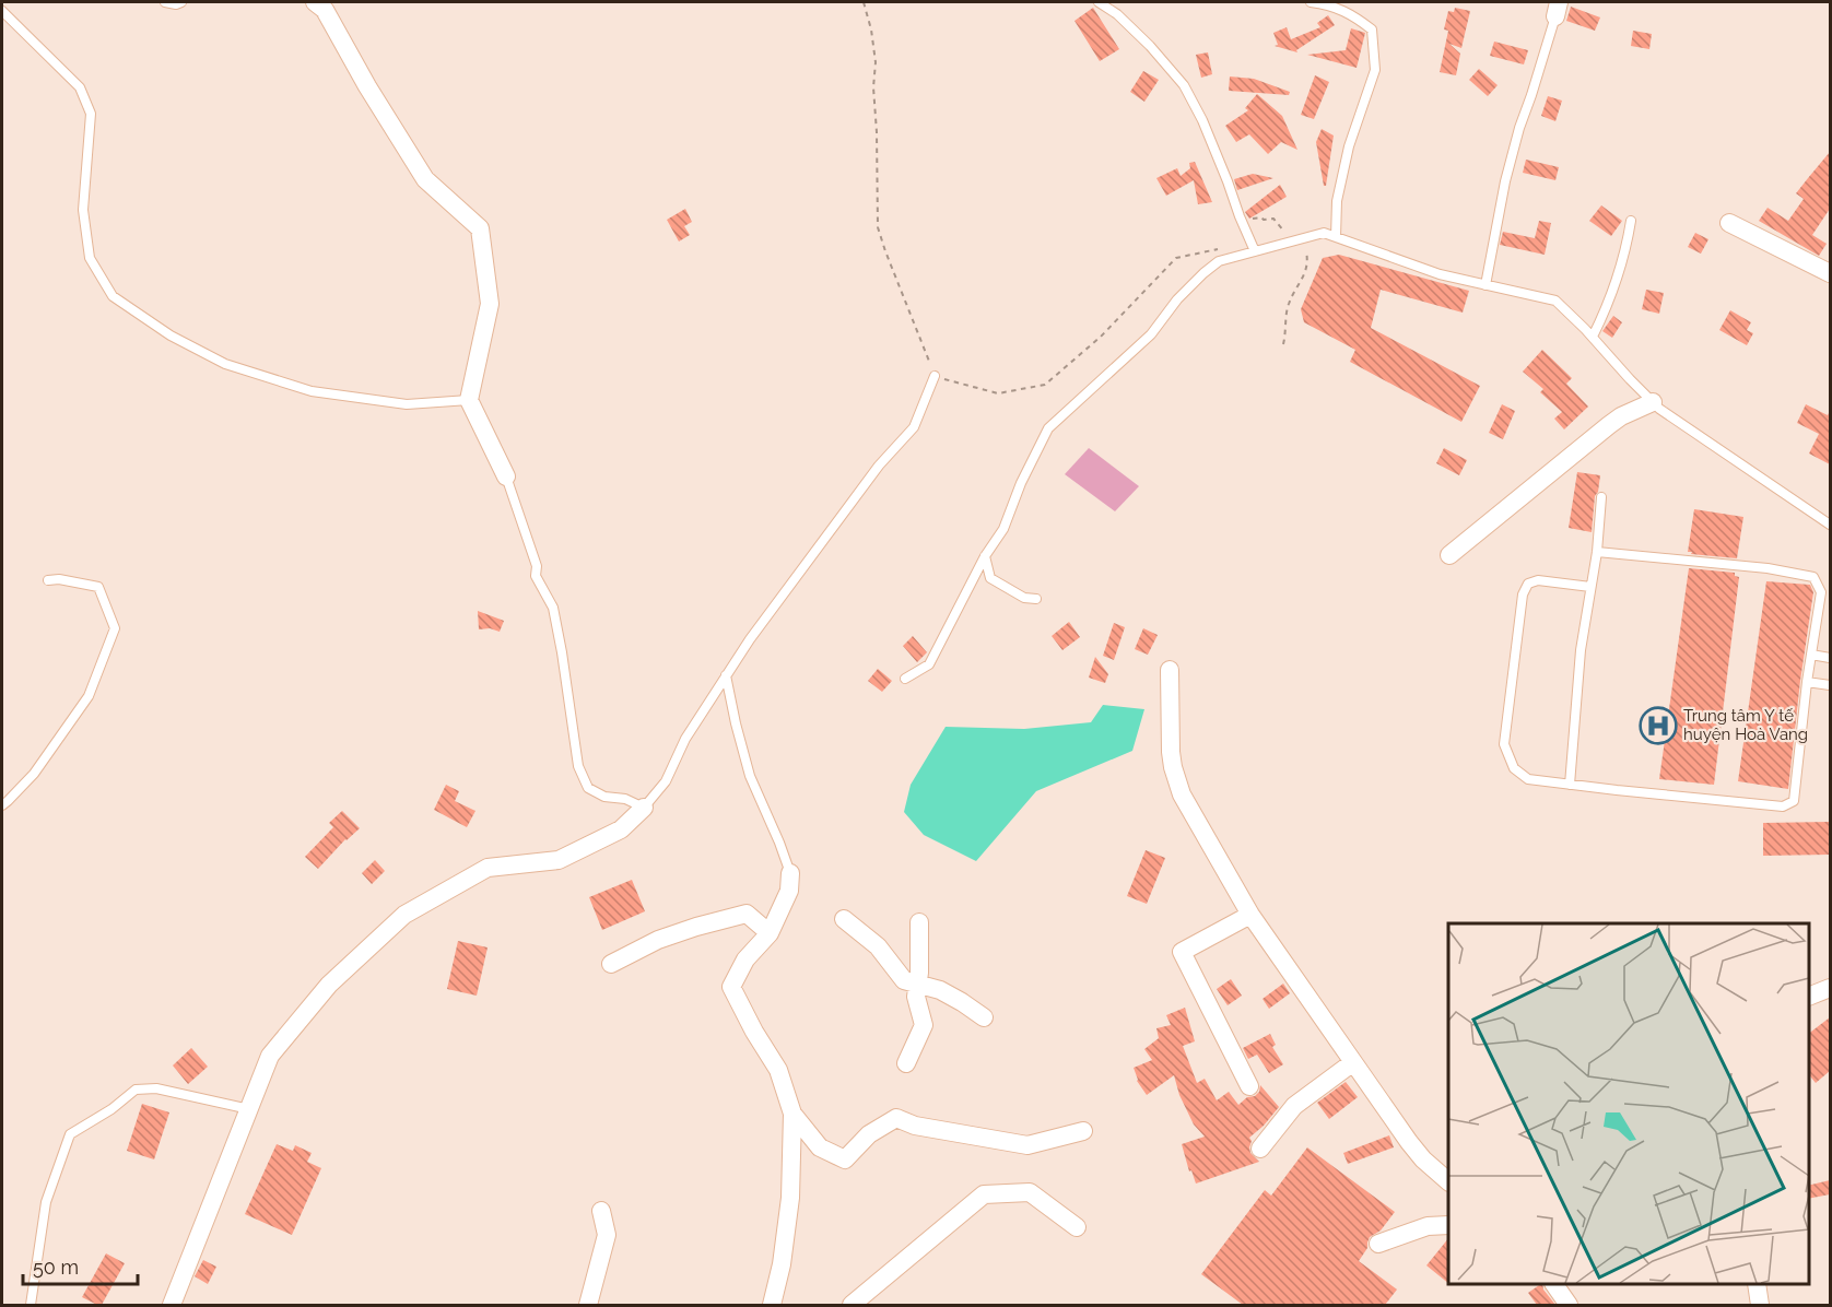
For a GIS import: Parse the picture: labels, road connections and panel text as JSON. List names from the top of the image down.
{
  "places": {
    "hospital": ["Trung tâm Y tế huyện Hoà Vang"]
  },
  "scale_bar": "50 m"
}
